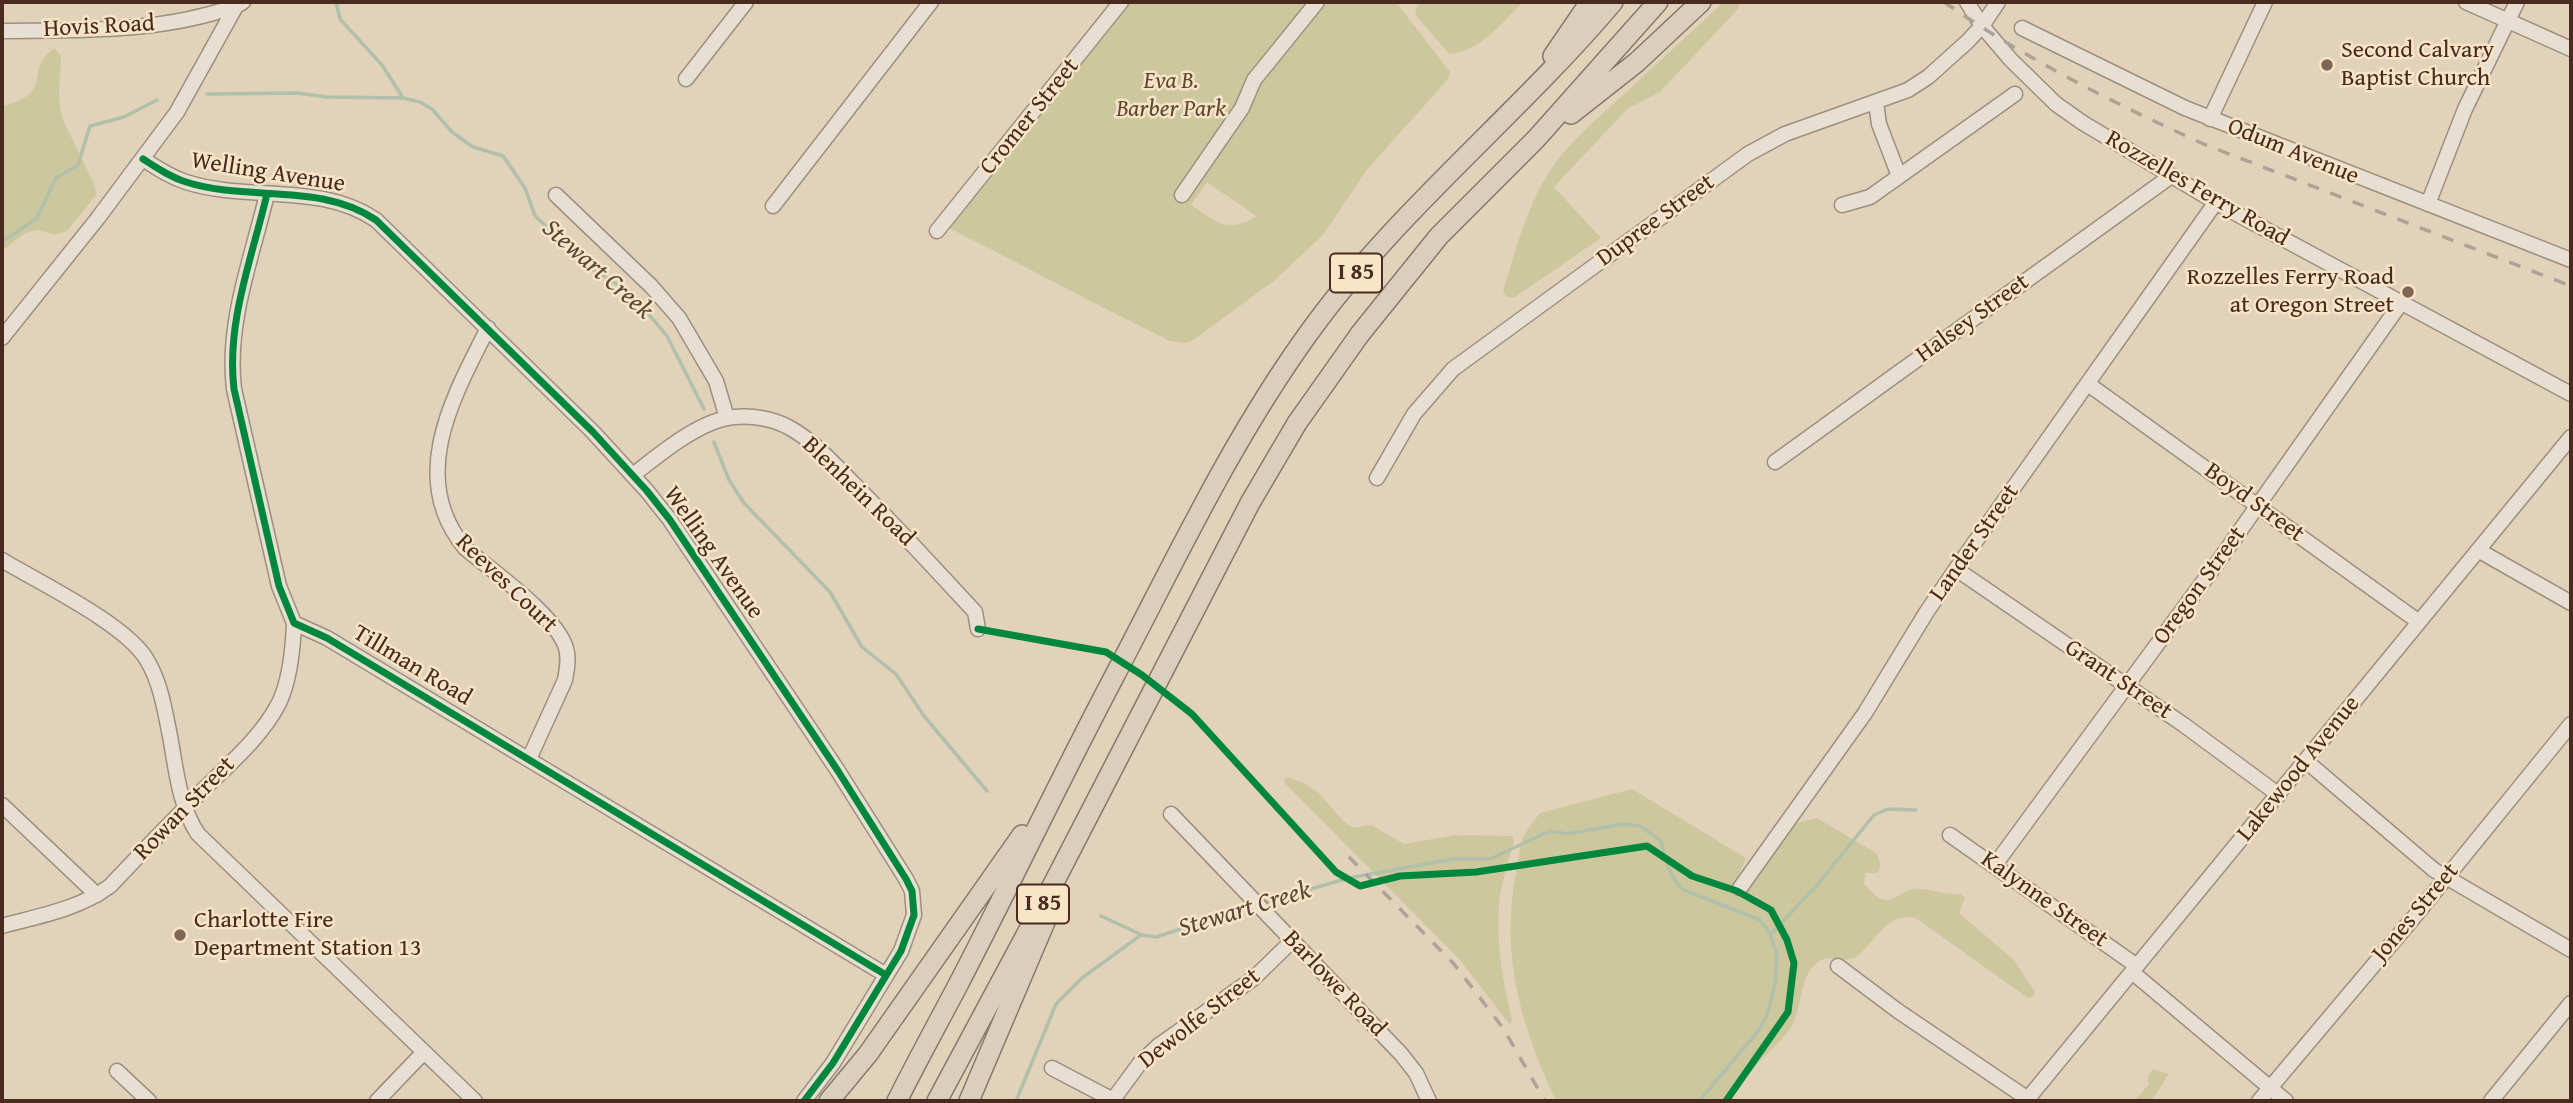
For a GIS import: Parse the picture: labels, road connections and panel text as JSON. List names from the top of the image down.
{
  "streets": {
    "highway": ["I 85"],
    "street": [
      "Hovis Road",
      "Cromer Street",
      "Odum Avenue",
      "Welling Avenue",
      "Rozzelles Ferry Road",
      "Dupree Street",
      "Halsey Street",
      "Blenhein Road",
      "Boyd Street",
      "Lander Street",
      "Reeves Court",
      "Oregon Street",
      "Tillman Road",
      "Grant Street",
      "Lakewood Avenue",
      "Rowan Street",
      "Kalynne Street",
      "Jones Street",
      "Barlowe Road",
      "Dewolfe Street"
    ]
  },
  "crossings": [
    ["Welling Avenue", "Blenhein Road"],
    ["Welling Avenue", "Reeves Court"],
    ["Welling Avenue", "Tillman Road"],
    ["Rozzelles Ferry Road", "Dupree Street"],
    ["Rozzelles Ferry Road", "Halsey Street"],
    ["Rozzelles Ferry Road", "Lander Street"],
    ["Rozzelles Ferry Road", "Oregon Street"],
    ["Boyd Street", "Lander Street"],
    ["Boyd Street", "Oregon Street"],
    ["Boyd Street", "Lakewood Avenue"],
    ["Lander Street", "Grant Street"],
    ["Reeves Court", "Tillman Road"],
    ["Oregon Street", "Grant Street"],
    ["Oregon Street", "Kalynne Street"],
    ["Tillman Road", "Rowan Street"],
    ["Grant Street", "Lakewood Avenue"],
    ["Lakewood Avenue", "Kalynne Street"],
    ["Kalynne Street", "Jones Street"],
    ["Barlowe Road", "Dewolfe Street"]
  ],
  "water": ["Stewart Creek"],
  "parks": ["Eva B. Barber Park"],
  "places": ["Second Calvary Baptist Church", "Rozzelles Ferry Road at Oregon Street", "Charlotte Fire Department Station 13"]
}
